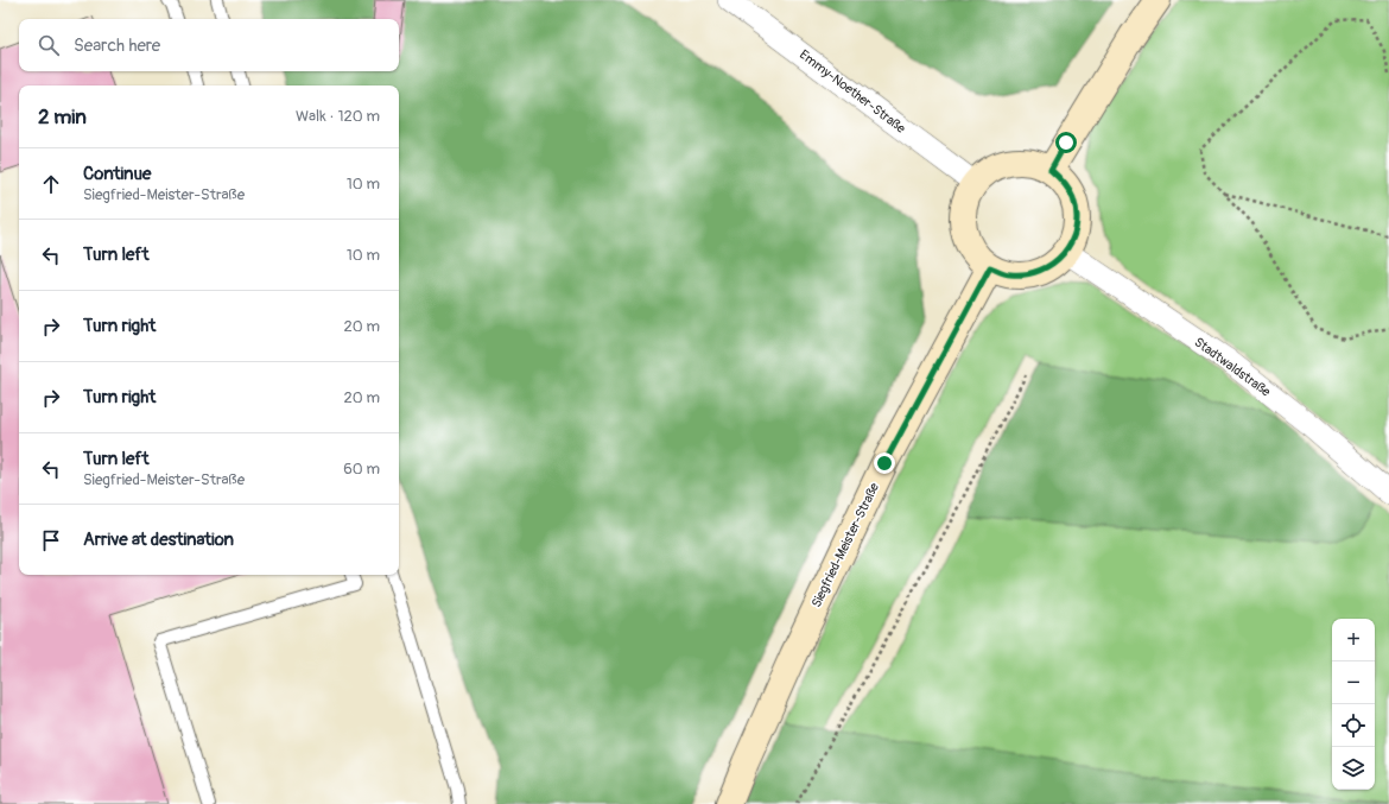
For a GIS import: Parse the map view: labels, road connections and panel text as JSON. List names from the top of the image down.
{
  "streets": {
    "street": ["Emmy-Noether-Straße", "Stadtwaldstraße", "Siegfried-Meister-Straße"]
  },
  "crossings": [
    ["Emmy-Noether-Straße", "Stadtwaldstraße"],
    ["Emmy-Noether-Straße", "Siegfried-Meister-Straße"],
    ["Stadtwaldstraße", "Siegfried-Meister-Straße"]
  ],
  "page": {
    "search": "Search here",
    "heading": ["2 min", "Walk · 120 m"],
    "list": [
      ["Continue", "Siegfried-Meister-Straße", "10 m"],
      ["Turn left", "10 m"],
      ["Turn right", "20 m"],
      ["Turn right", "20 m"],
      ["Turn left", "Siegfried-Meister-Straße", "60 m"],
      "Arrive at destination"
    ],
    "map_buttons": ["+", "−"]
  }
}
